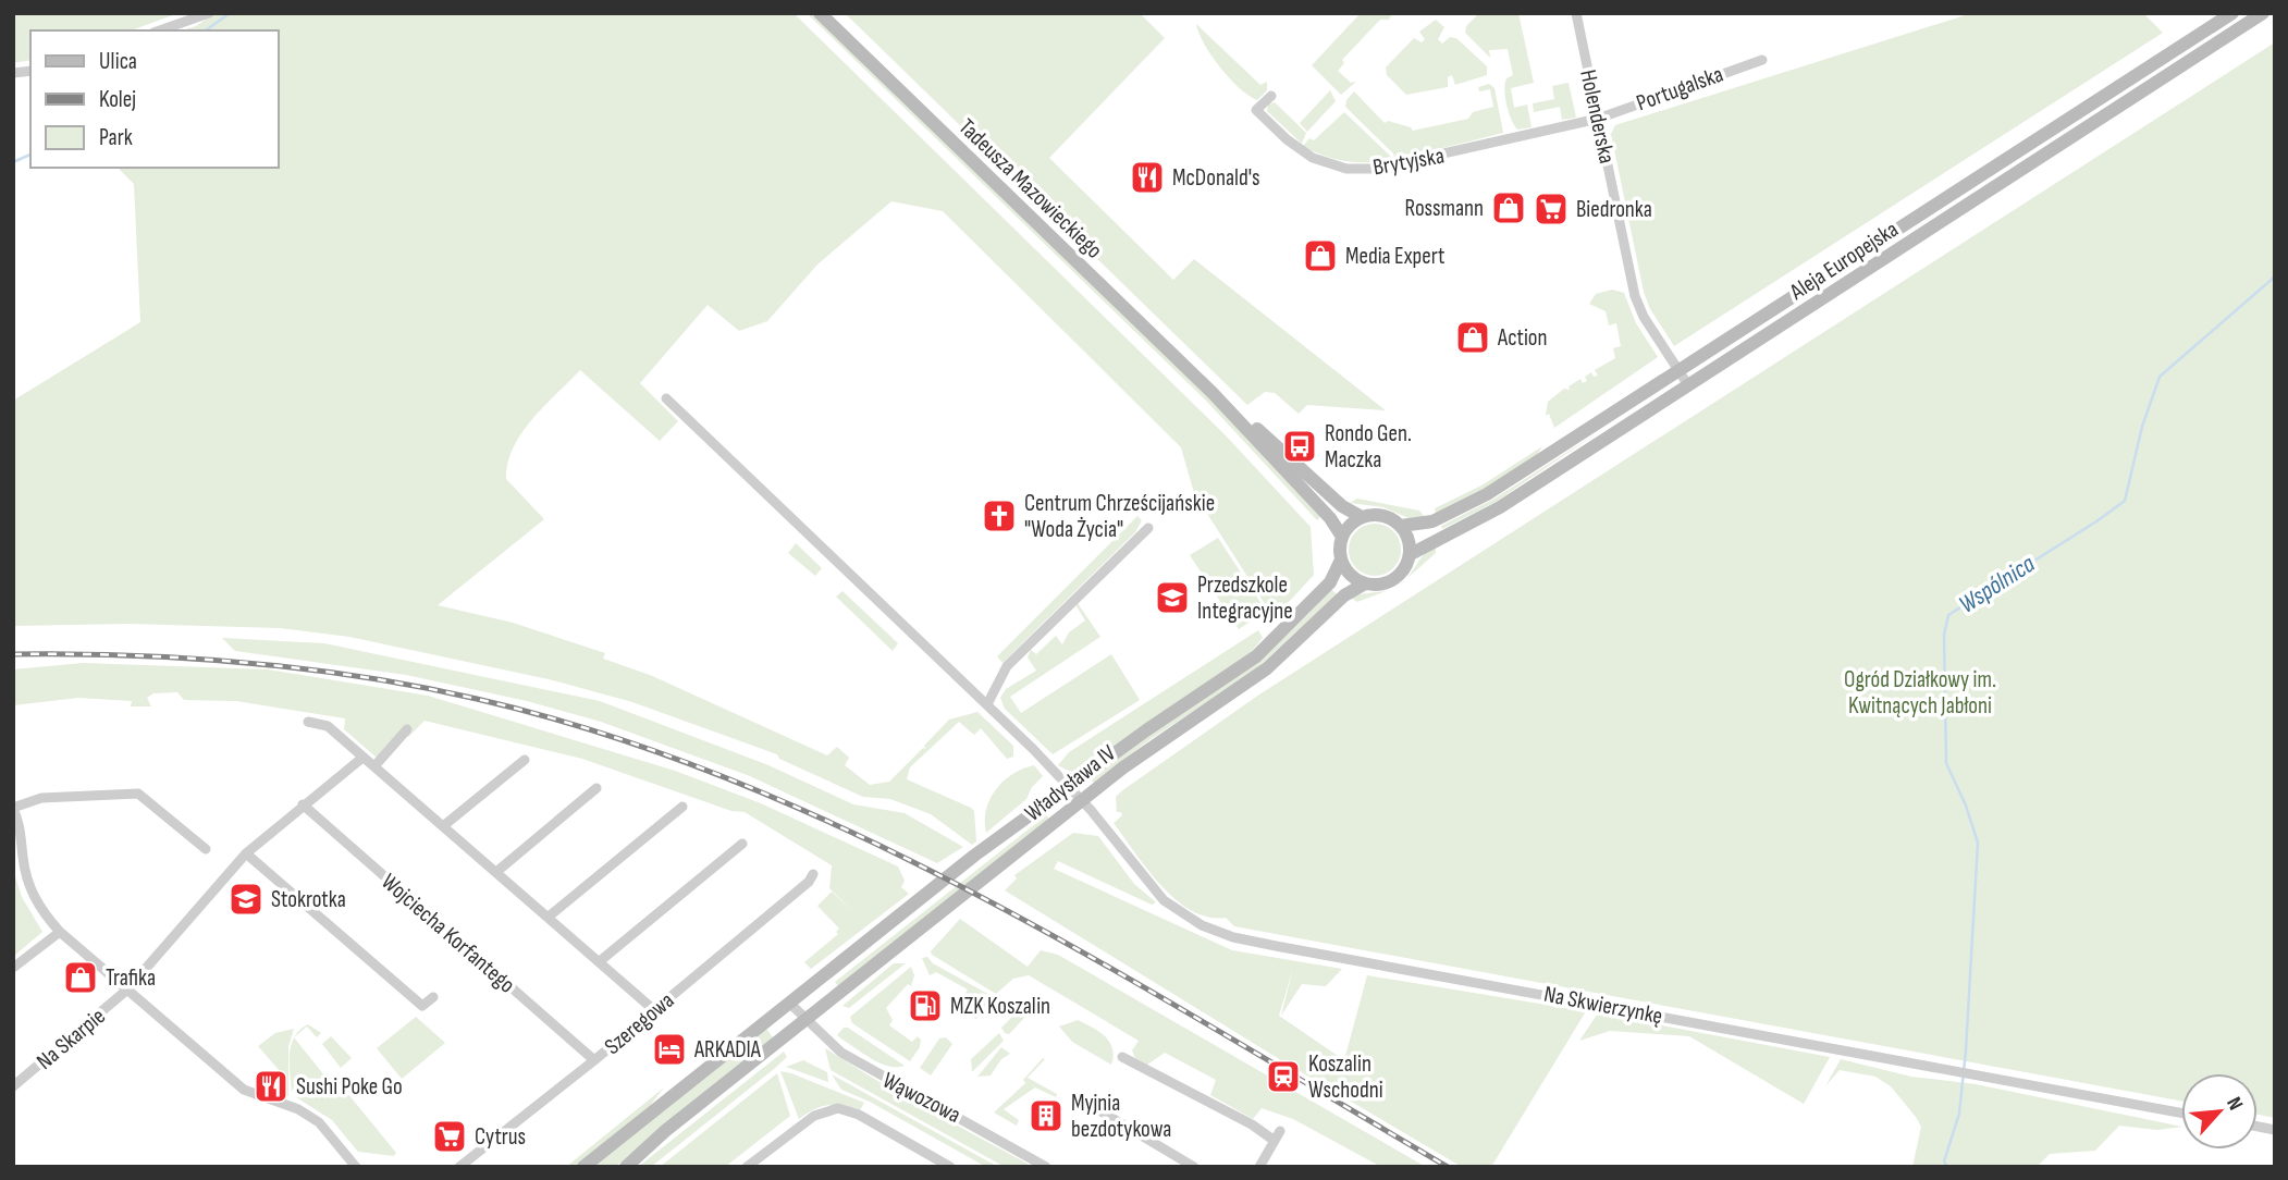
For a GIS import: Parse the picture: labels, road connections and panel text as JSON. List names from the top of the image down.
{
  "streets": {
    "main road": ["Tadeusza Mazowieckiego", "Aleja Europejska", "Władysława IV"],
    "street": [
      "Portugalska",
      "Holenderska",
      "Brytyjska",
      "Wojciecha Korfantego",
      "Na Skwierzynkę",
      "Szeregowa",
      "Na Skarpie",
      "Wąwozowa"
    ]
  },
  "crossings": [
    ["Portugalska", "Holenderska"],
    ["Portugalska", "Brytyjska"],
    ["Holenderska", "Brytyjska"],
    ["Holenderska", "Aleja Europejska"],
    ["Tadeusza Mazowieckiego", "Aleja Europejska"],
    ["Tadeusza Mazowieckiego", "Władysława IV"],
    ["Aleja Europejska", "Władysława IV"],
    ["Władysława IV", "Na Skwierzynkę"],
    ["Władysława IV", "Wąwozowa"],
    ["Wojciecha Korfantego", "Szeregowa"],
    ["Wojciecha Korfantego", "Na Skarpie"]
  ],
  "water": ["Wspólnica"],
  "parks": ["Ogród Działkowy im. Kwitnących Jabłoni"],
  "places": {
    "restaurant": ["McDonald's", "Sushi Poke Go"],
    "shop": [
      "Rossmann",
      "Media Expert",
      "Action",
      "Trafika"
    ],
    "supermarket": ["Biedronka", "Cytrus"],
    "bus stop": ["Rondo Gen. Maczka"],
    "church": ["Centrum Chrześcijańskie \"Woda Życia\""],
    "school or university": ["Przedszkole Integracyjne", "Stokrotka"],
    "fuel station": ["MZK Koszalin"],
    "hotel": ["ARKADIA"],
    "station": ["Koszalin Wschodni"],
    "building": ["Myjnia bezdotykowa"]
  },
  "legend": ["Ulica", "Kolej", "Park"],
  "north": "top right"
}
